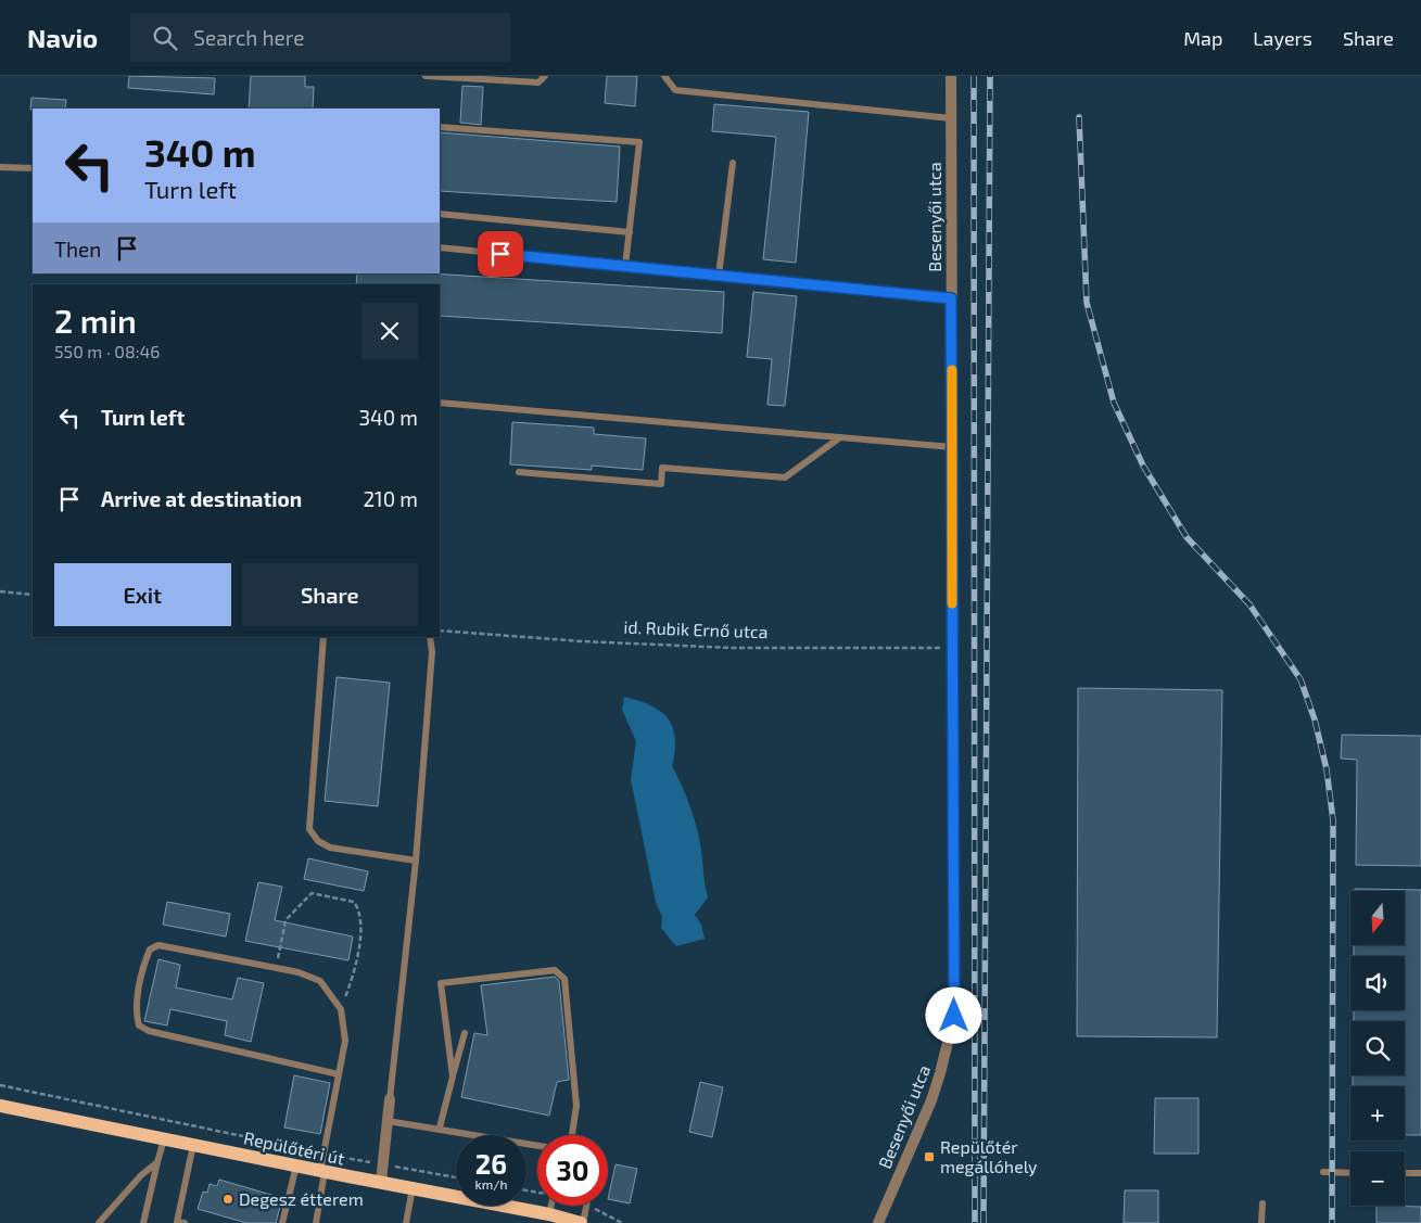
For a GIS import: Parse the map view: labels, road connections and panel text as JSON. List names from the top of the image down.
{
  "streets": {
    "main road": ["Repülőtéri út"],
    "street": ["Besenyői utca"],
    "path": ["id. Rubik Ernő utca"]
  },
  "crossings": [
    ["Besenyői utca", "id. Rubik Ernő utca"]
  ],
  "places": {
    "transit": ["Repülőtér megállóhely"],
    "other": ["Degesz étterem"]
  },
  "north": "bottom",
  "page": {
    "header": "Navio",
    "search": "Search here",
    "nav": ["Map", "Layers", "Share"],
    "turn": ["340 m", "Turn left"],
    "then": "Then",
    "heading": ["2 min", "550 m · 08:46"],
    "list": [
      {
        "name": "Turn left",
        "value": "340 m"
      },
      {
        "name": "Arrive at destination",
        "value": "210 m"
      }
    ],
    "buttons": ["Exit", "Share"],
    "map_buttons": ["+", "−"],
    "speed": "26 km/h",
    "limit": "30"
  }
}
